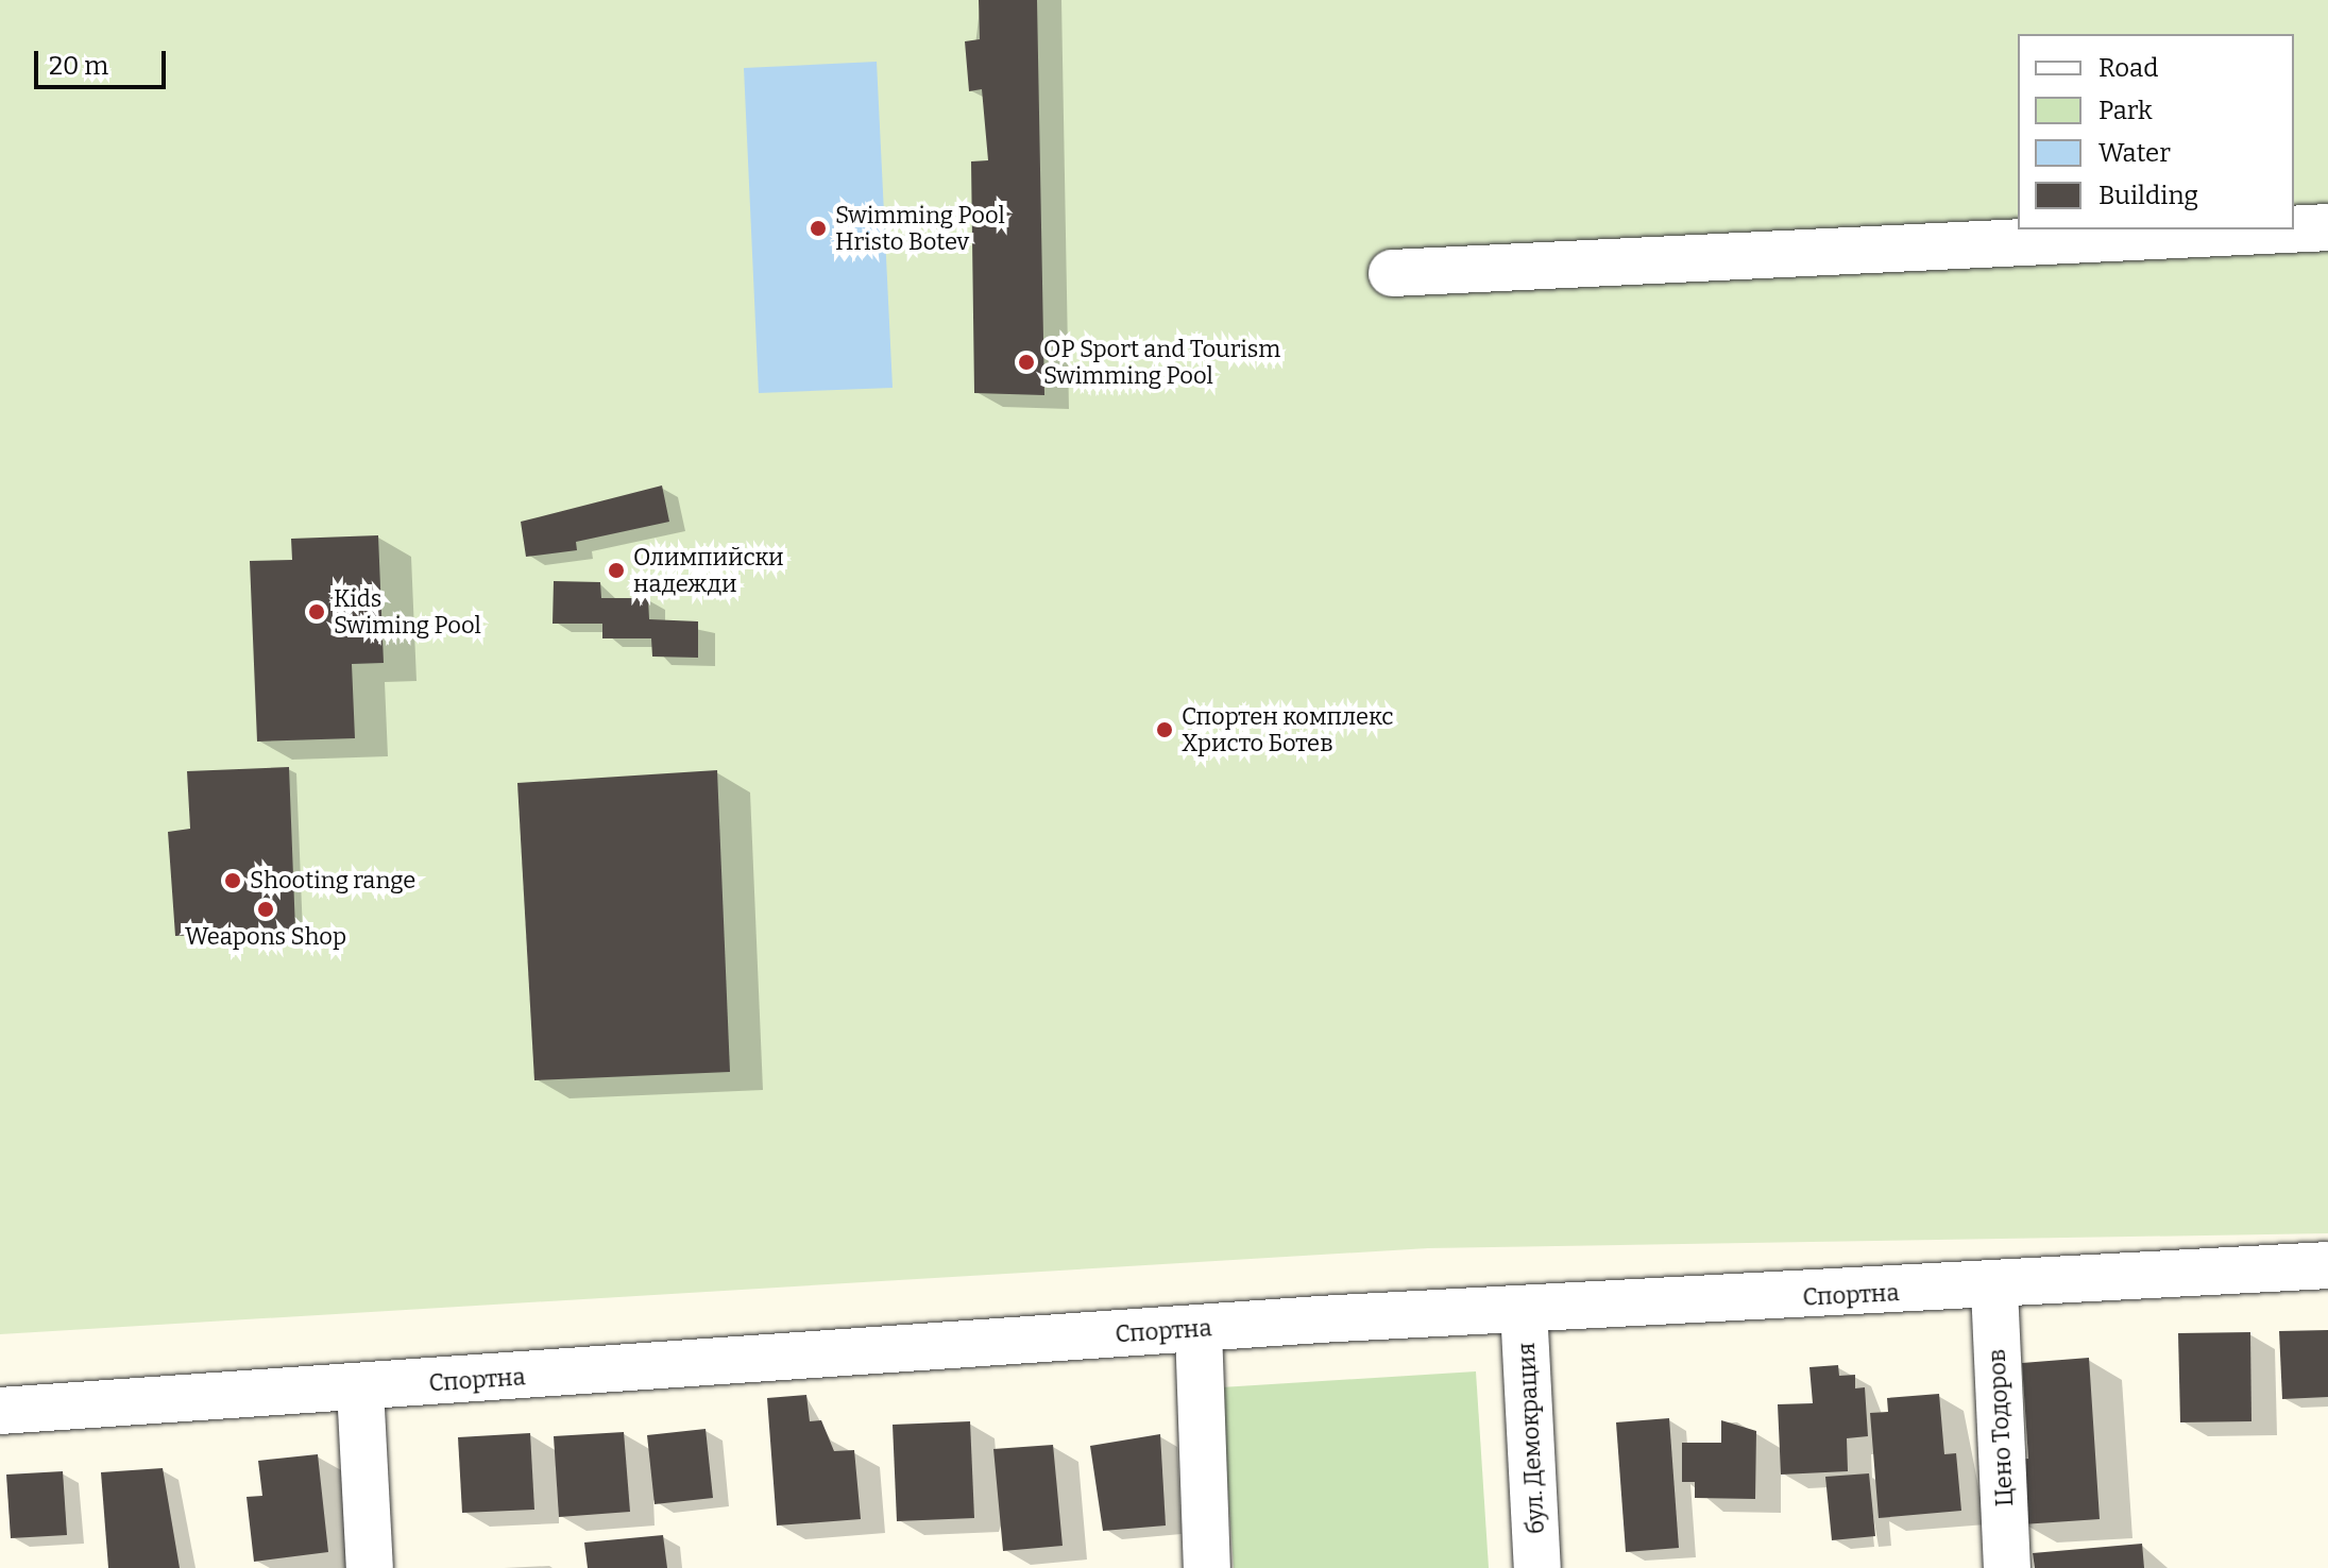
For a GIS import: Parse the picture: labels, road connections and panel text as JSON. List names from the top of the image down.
{
  "streets": {
    "street": ["Спортна", "Цено Тодоров", "бул. Демокрация"]
  },
  "crossings": [
    ["Спортна", "Цено Тодоров"],
    ["Спортна", "бул. Демокрация"]
  ],
  "places": [
    "Swimming Pool Hristo Botev",
    "OP Sport and Tourism Swimming Pool",
    "Олимпийски надежди",
    "Kids Swiming Pool",
    "Спортен комплекс Христо Ботев",
    "Shooting range",
    "Weapons Shop"
  ],
  "legend": [
    "Road",
    "Park",
    "Water",
    "Building"
  ],
  "scale_bar": "20 m"
}
